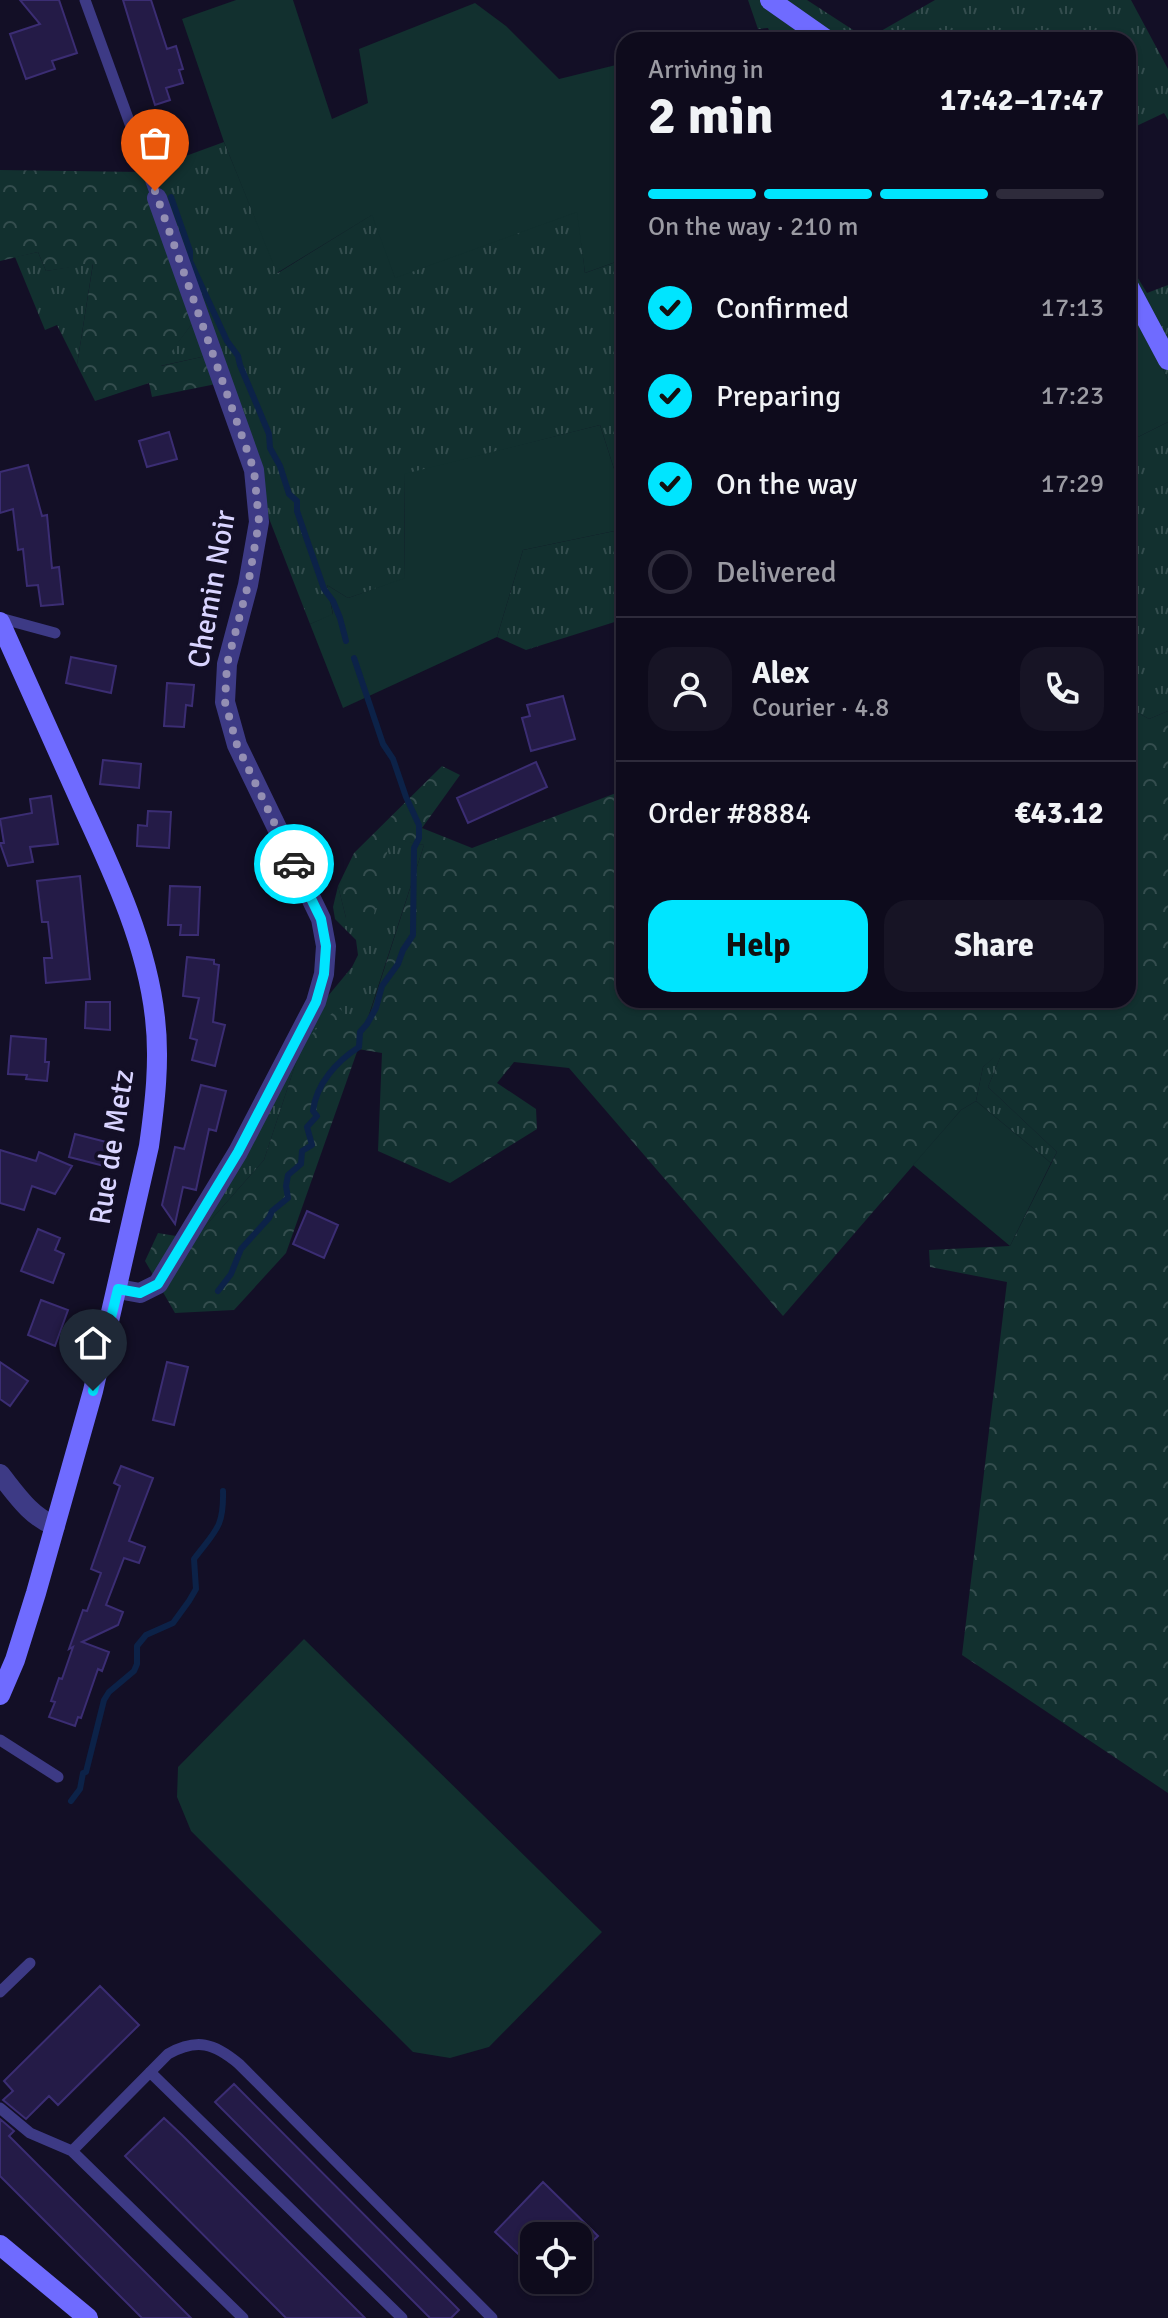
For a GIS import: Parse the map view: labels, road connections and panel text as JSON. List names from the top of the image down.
{
  "streets": {
    "main road": ["Rue de Metz"],
    "street": ["Chemin Noir"]
  },
  "crossings": [
    ["Chemin Noir", "Rue de Metz"]
  ],
  "page": {
    "heading": ["2 min", "Arriving in", "17:42–17:47"],
    "panel": [
      "Alex",
      "Courier · 4.8",
      "Order #8884",
      "€43.12"
    ],
    "bar": "On the way · 210 m",
    "list": [
      ["Confirmed", "17:13"],
      ["Preparing", "17:23"],
      ["On the way", "17:29"],
      "Delivered"
    ],
    "buttons": ["Help", "Share"]
  }
}
